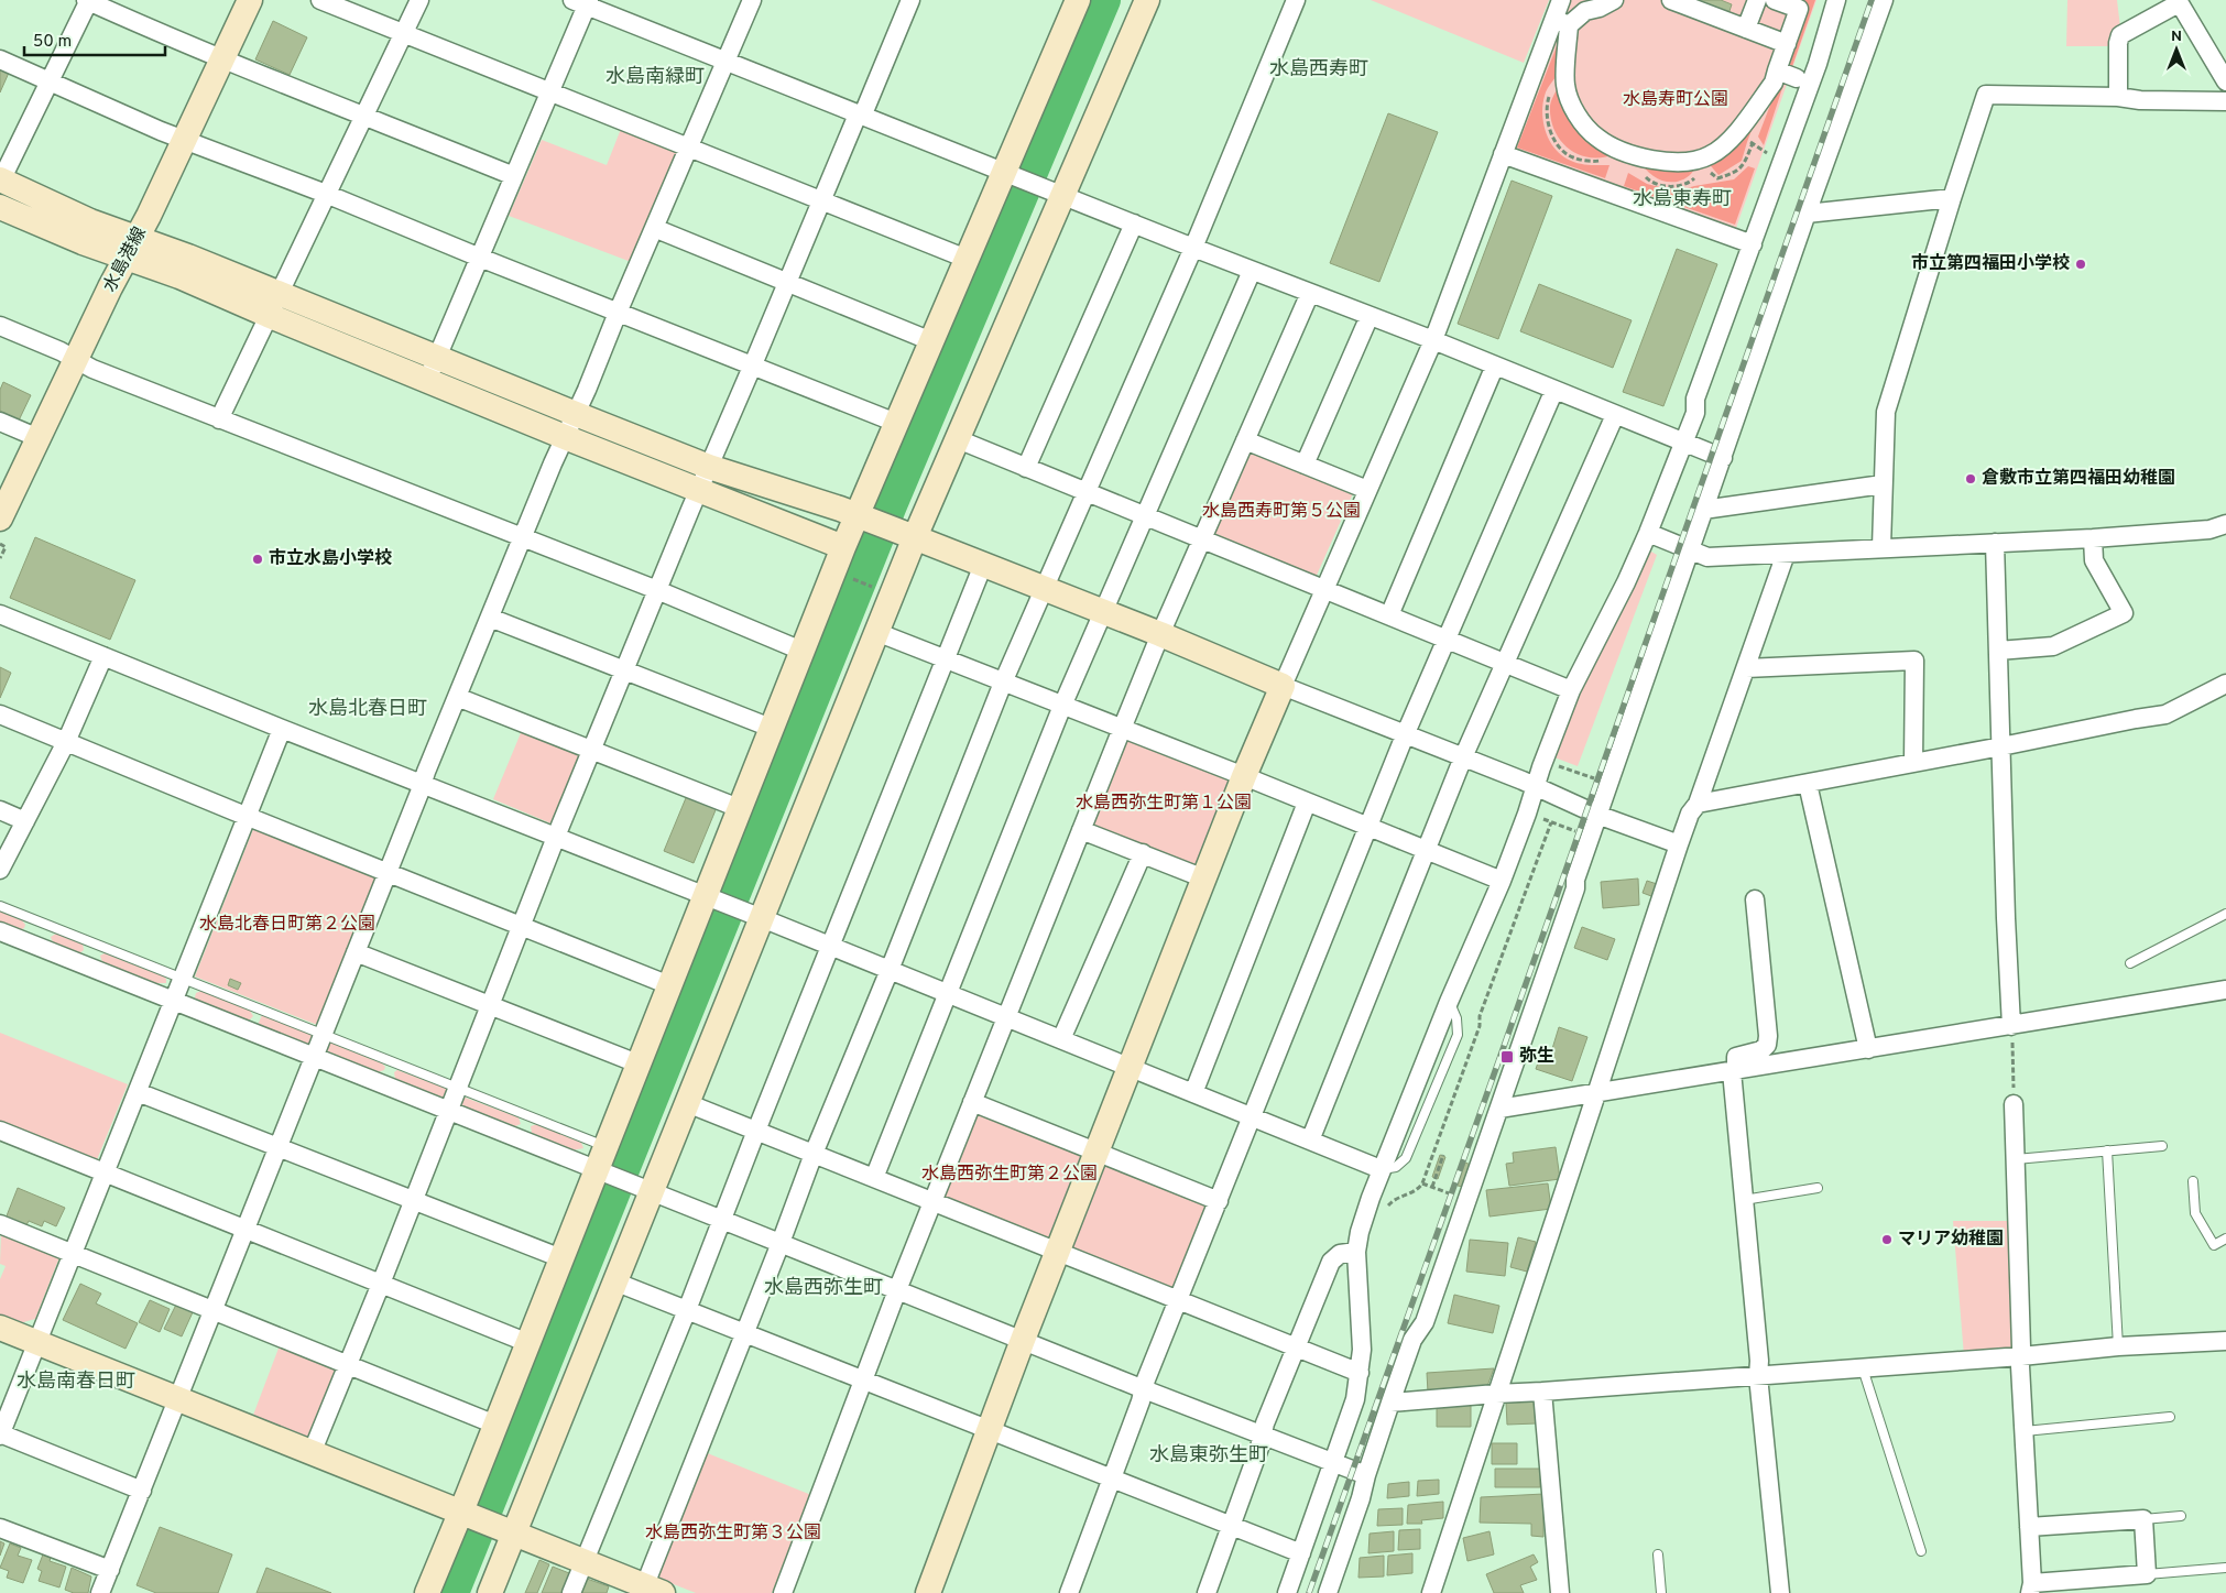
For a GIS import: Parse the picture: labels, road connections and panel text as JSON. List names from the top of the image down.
{
  "streets": {
    "street": ["水島港線"]
  },
  "districts": [
    "水島西寿町",
    "水島南緑町",
    "水島東寿町",
    "水島北春日町",
    "水島西弥生町",
    "水島南春日町",
    "水島東弥生町"
  ],
  "parks": [
    "水島寿町公園",
    "水島西寿町第５公園",
    "水島西弥生町第１公園",
    "水島北春日町第２公園",
    "水島西弥生町第２公園",
    "水島西弥生町第３公園"
  ],
  "places": {
    "other": [
      "市立第四福田小学校",
      "倉敷市立第四福田幼稚園",
      "市立水島小学校",
      "マリア幼稚園"
    ],
    "transit": ["弥生"]
  },
  "scale_bar": "50 m",
  "north": "top"
}
